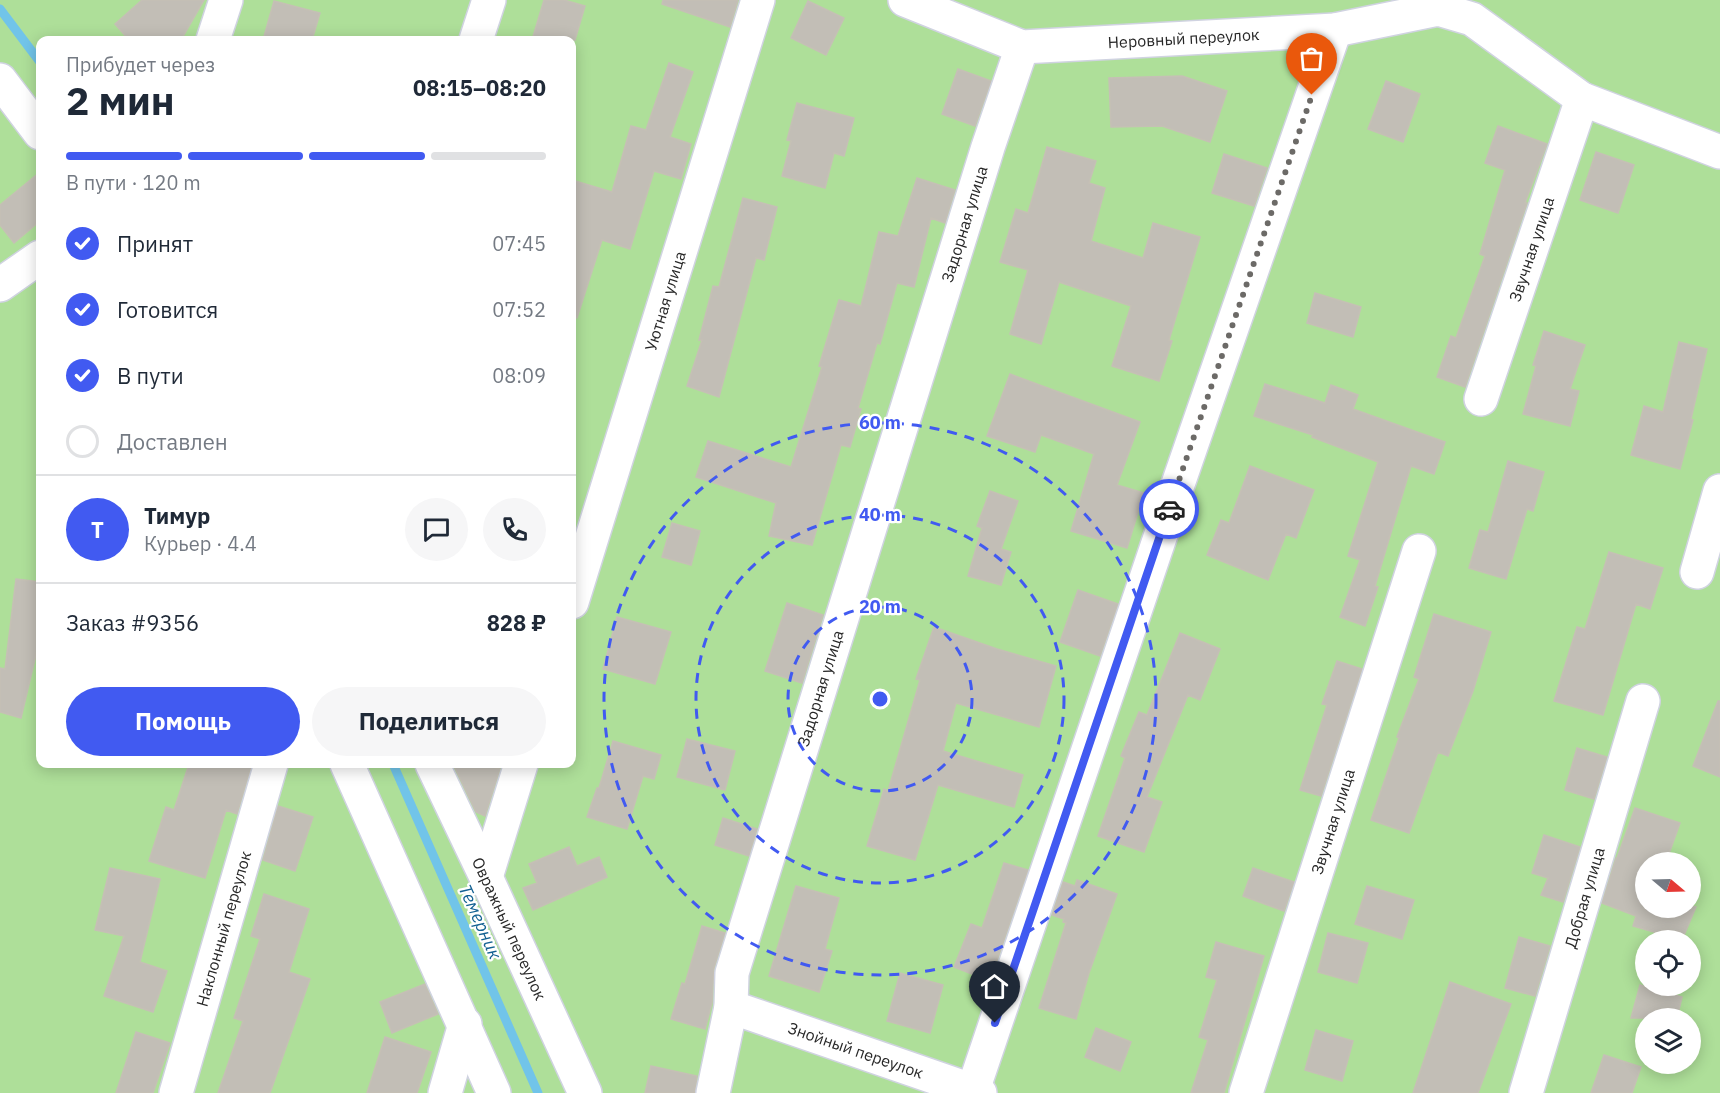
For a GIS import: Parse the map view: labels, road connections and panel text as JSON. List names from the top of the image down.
{
  "streets": {
    "street": [
      "Неровный переулок",
      "Задорная улица",
      "Звучная улица",
      "Уютная улица",
      "Добрая улица",
      "Наклонный переулок",
      "Овражный переулок",
      "Знойный переулок"
    ]
  },
  "crossings": [
    ["Неровный переулок", "Задорная улица"],
    ["Неровный переулок", "Звучная улица"],
    ["Задорная улица", "Знойный переулок"]
  ],
  "water": ["Темерник"],
  "north": "right",
  "page": {
    "heading": ["2 мин", "Прибудет через", "08:15–08:20"],
    "panel": [
      "Тимур",
      "Курьер · 4.4",
      "Заказ #9356",
      "828 ₽"
    ],
    "bar": "В пути · 120 m",
    "list": [
      ["Принят", "07:45"],
      ["Готовится", "07:52"],
      ["В пути", "08:09"],
      "Доставлен"
    ],
    "round": "Т",
    "buttons": ["Помощь", "Поделиться"]
  },
  "rings": ["60 m", "40 m", "20 m"]
}
